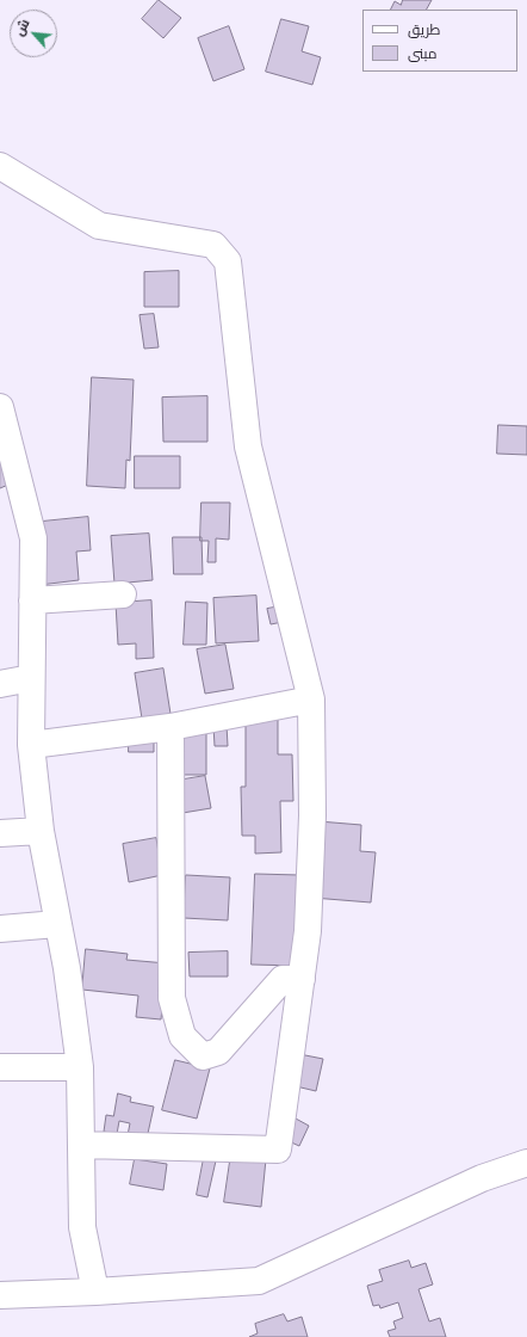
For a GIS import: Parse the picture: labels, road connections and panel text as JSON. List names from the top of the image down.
{
  "legend": ["طريق", "مبنى"],
  "north": "top left"
}
